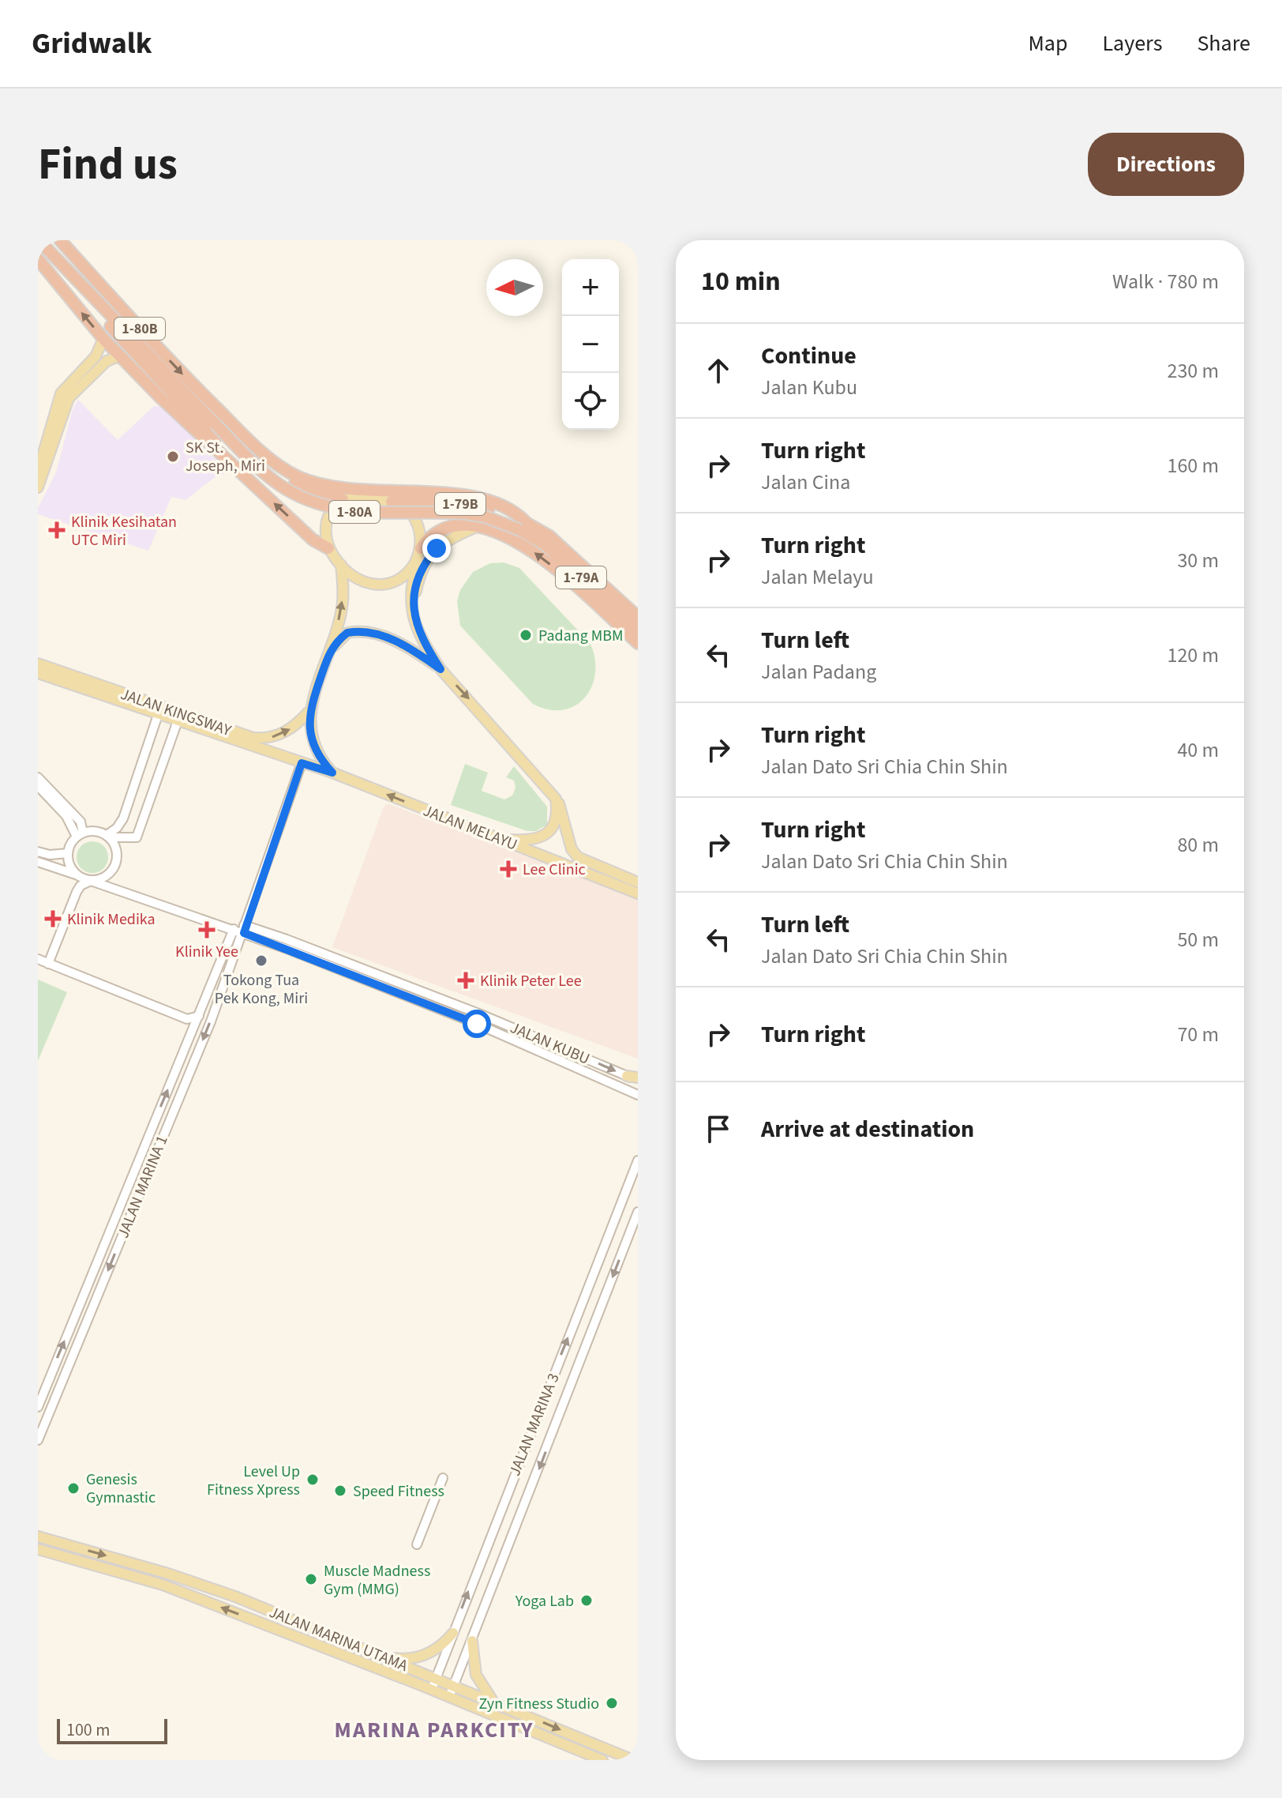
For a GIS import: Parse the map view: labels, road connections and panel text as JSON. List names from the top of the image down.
{
  "streets": {
    "highway": [
      "1-80B",
      "1-79B",
      "1-80A",
      "1-79A"
    ],
    "main road": ["JALAN KINGSWAY", "JALAN MELAYU", "JALAN MARINA UTAMA"],
    "street": ["JALAN KUBU", "JALAN MARINA 1", "JALAN MARINA 3"]
  },
  "crossings": [
    ["1-80B", "1-79B"],
    ["1-80B", "1-80A"],
    ["1-80B", "1-79A"],
    ["1-79B", "1-80A"],
    ["1-79B", "1-79A"],
    ["1-80A", "1-79A"],
    ["JALAN KINGSWAY", "JALAN MELAYU"],
    ["JALAN KINGSWAY", "JALAN MARINA 1"],
    ["JALAN MELAYU", "JALAN MARINA 1"],
    ["JALAN KUBU", "JALAN MARINA 1"],
    ["JALAN MARINA 3", "JALAN MARINA UTAMA"]
  ],
  "one_way": ["JALAN MELAYU"],
  "districts": ["MARINA PARKCITY"],
  "places": {
    "other": [
      "SK St. Joseph, Miri",
      "Padang MBM",
      "Tokong Tua Pek Kong, Miri",
      "Level Up Fitness Xpress",
      "Genesis Gymnastic",
      "Speed Fitness",
      "Muscle Madness Gym (MMG)",
      "Yoga Lab",
      "Zyn Fitness Studio"
    ],
    "health": [
      "Klinik Kesihatan UTC Miri",
      "Lee Clinic",
      "Klinik Medika",
      "Klinik Yee",
      "Klinik Peter Lee"
    ]
  },
  "scale_bar": "100 m",
  "north": "left",
  "page": {
    "header": "Gridwalk",
    "nav": ["Map", "Layers", "Share"],
    "buttons": "Directions",
    "title": "Find us",
    "heading": ["10 min", "Walk · 780 m"],
    "map_buttons": ["+", "−"],
    "list": [
      ["Continue", "Jalan Kubu", "230 m"],
      ["Turn right", "Jalan Cina", "160 m"],
      ["Turn right", "Jalan Melayu", "30 m"],
      ["Turn left", "Jalan Padang", "120 m"],
      ["Turn right", "Jalan Dato Sri Chia Chin Shin", "40 m"],
      ["Turn right", "Jalan Dato Sri Chia Chin Shin", "80 m"],
      ["Turn left", "Jalan Dato Sri Chia Chin Shin", "50 m"],
      ["Turn right", "70 m"],
      "Arrive at destination"
    ],
    "scale": "100 m"
  }
}
